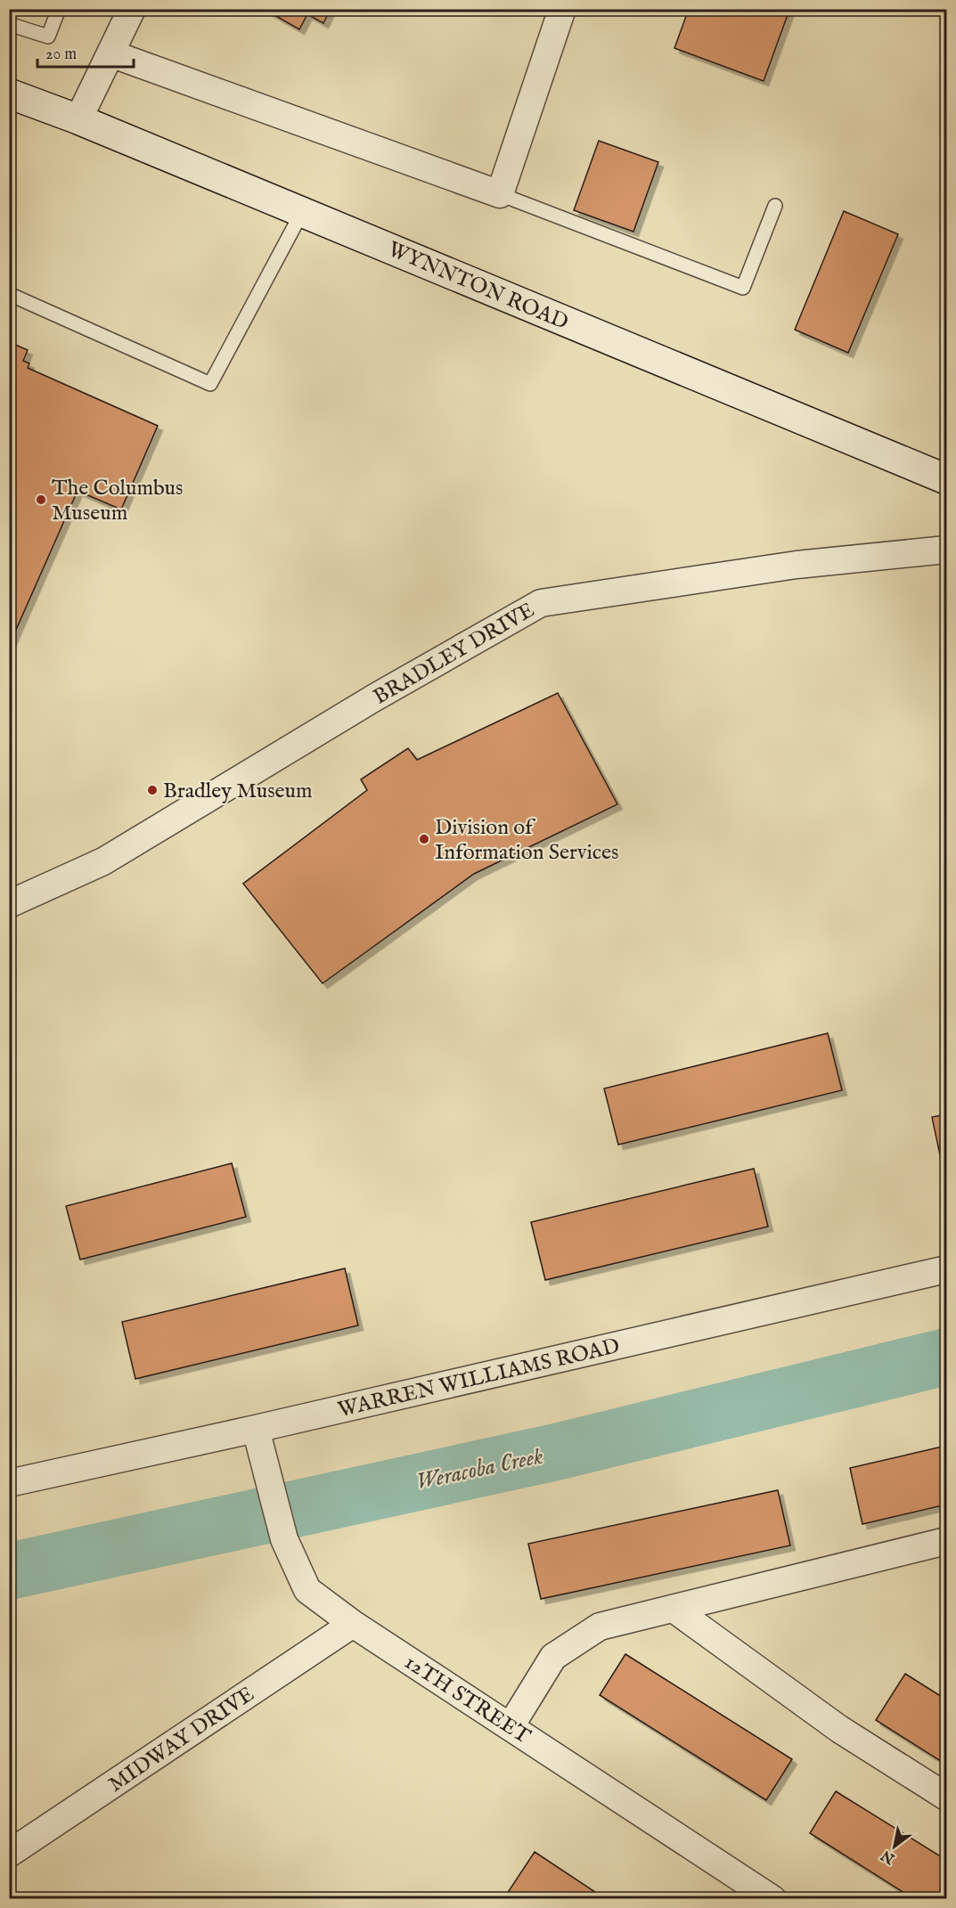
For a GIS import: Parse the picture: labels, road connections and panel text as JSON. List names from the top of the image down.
{
  "streets": {
    "main road": ["WYNNTON ROAD"],
    "street": [
      "BRADLEY DRIVE",
      "WARREN WILLIAMS ROAD",
      "12TH STREET",
      "MIDWAY DRIVE"
    ]
  },
  "crossings": [
    ["WARREN WILLIAMS ROAD", "12TH STREET"],
    ["12TH STREET", "MIDWAY DRIVE"]
  ],
  "water": ["Weracoba Creek"],
  "places": ["The Columbus Museum", "Bradley Museum", "Division of Information Services"],
  "scale_bar": "20 m",
  "north": "bottom left"
}
